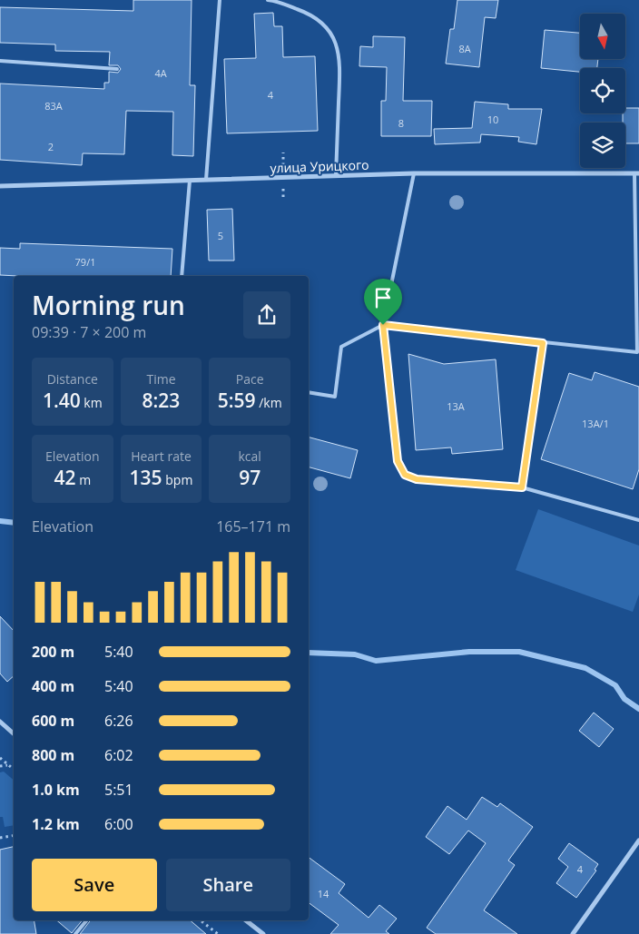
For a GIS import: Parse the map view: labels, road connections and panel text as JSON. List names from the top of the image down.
{
  "streets": {
    "street": ["улица Урицкого"]
  },
  "house_numbers": [
    "8А",
    "4А",
    "4",
    "83А",
    "10",
    "8",
    "2",
    "5",
    "79/1",
    "13А",
    "13А/1",
    "4",
    "14"
  ],
  "north": "bottom",
  "page": {
    "heading": ["Morning run", "09:39 · 7 × 200 m"],
    "stats": [
      ["Distance", "1.40 km"],
      ["Time", "8:23"],
      ["Pace", "5:59 /km"],
      ["Elevation", "42 m"],
      ["Heart rate", "135 bpm"],
      ["kcal", "97"]
    ],
    "chart": ["Elevation", "165–171 m"],
    "list": [
      {
        "name": "200 m",
        "note": "5:40"
      },
      {
        "name": "400 m",
        "note": "5:40"
      },
      {
        "name": "600 m",
        "note": "6:26"
      },
      {
        "name": "800 m",
        "note": "6:02"
      },
      {
        "name": "1.0 km",
        "note": "5:51"
      },
      {
        "name": "1.2 km",
        "note": "6:00"
      }
    ],
    "buttons": ["Save", "Share"]
  }
}
